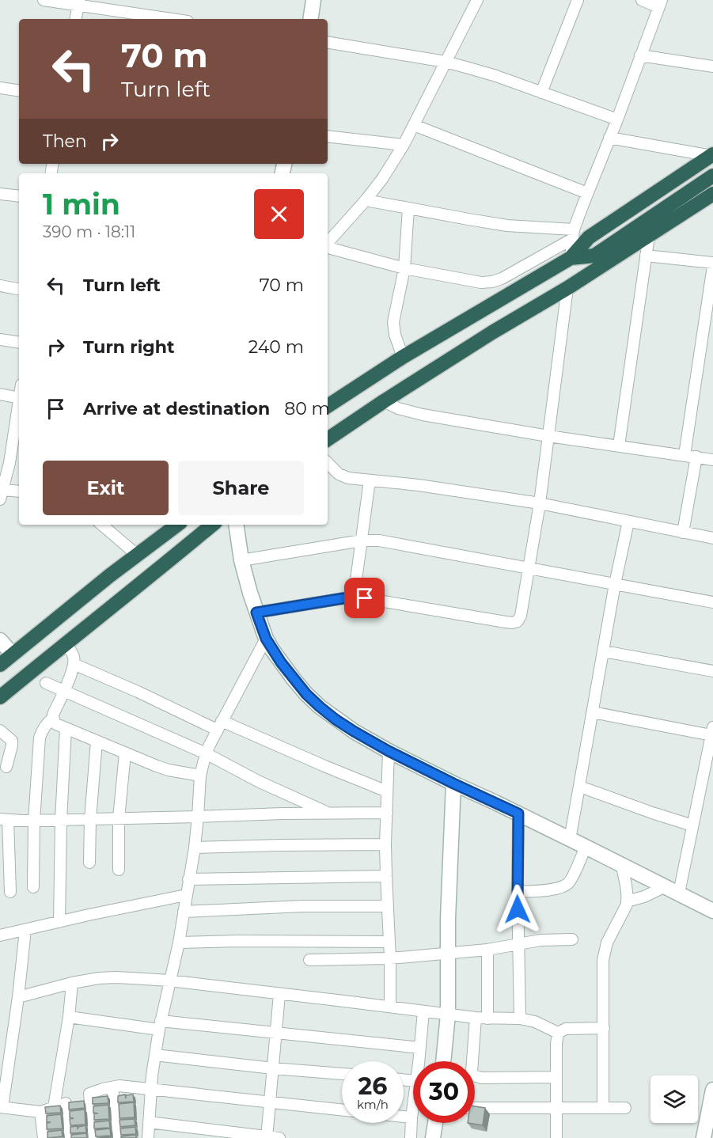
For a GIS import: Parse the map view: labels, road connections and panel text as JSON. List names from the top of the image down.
{
  "page": {
    "turn": ["70 m", "Turn left"],
    "then": "Then",
    "heading": ["1 min", "390 m · 18:11"],
    "list": [
      {
        "name": "Turn left",
        "value": "70 m"
      },
      {
        "name": "Turn right",
        "value": "240 m"
      },
      {
        "name": "Arrive at destination",
        "value": "80 m"
      }
    ],
    "buttons": ["Exit", "Share"],
    "speed": "26 km/h",
    "limit": "30"
  }
}
